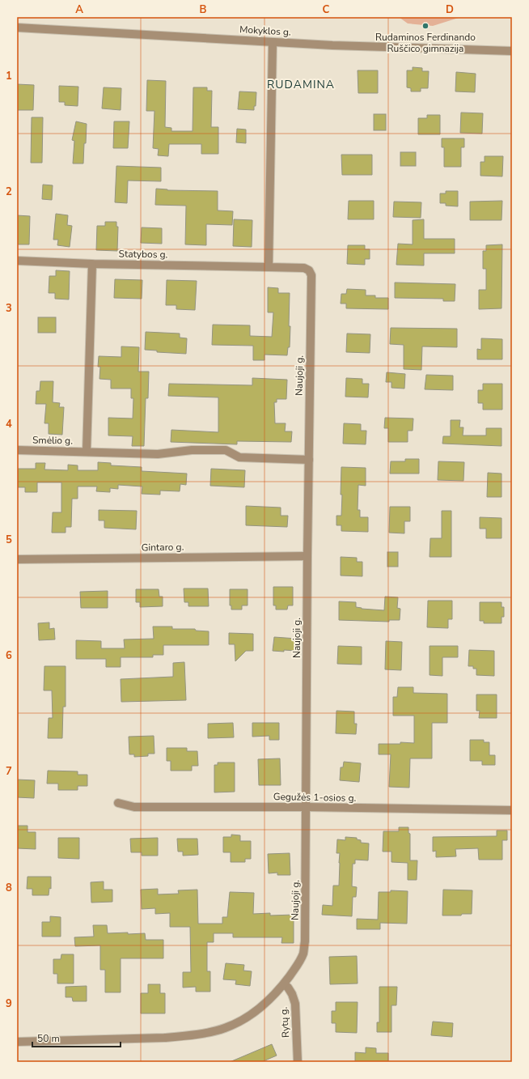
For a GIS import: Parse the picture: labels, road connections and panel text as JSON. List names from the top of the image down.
{
  "streets": {
    "street": [
      "Mokyklos g.",
      "Statybos g.",
      "Naujoji g.",
      "Smėlio g.",
      "Gintaro g.",
      "Gegužės 1-osios g.",
      "Rytų g."
    ]
  },
  "crossings": [
    ["Statybos g.", "Naujoji g."],
    ["Naujoji g.", "Smėlio g."],
    ["Naujoji g.", "Gintaro g."],
    ["Naujoji g.", "Gegužės 1-osios g."],
    ["Naujoji g.", "Rytų g."]
  ],
  "districts": ["RUDAMINA"],
  "places": ["Rudaminos Ferdinando Ruščico gimnazija"],
  "scale_bar": "50 m",
  "grid": {
    "columns": [
      "A",
      "B",
      "C",
      "D"
    ],
    "rows": [
      "1",
      "2",
      "3",
      "4",
      "5",
      "6",
      "7",
      "8",
      "9"
    ]
  }
}
